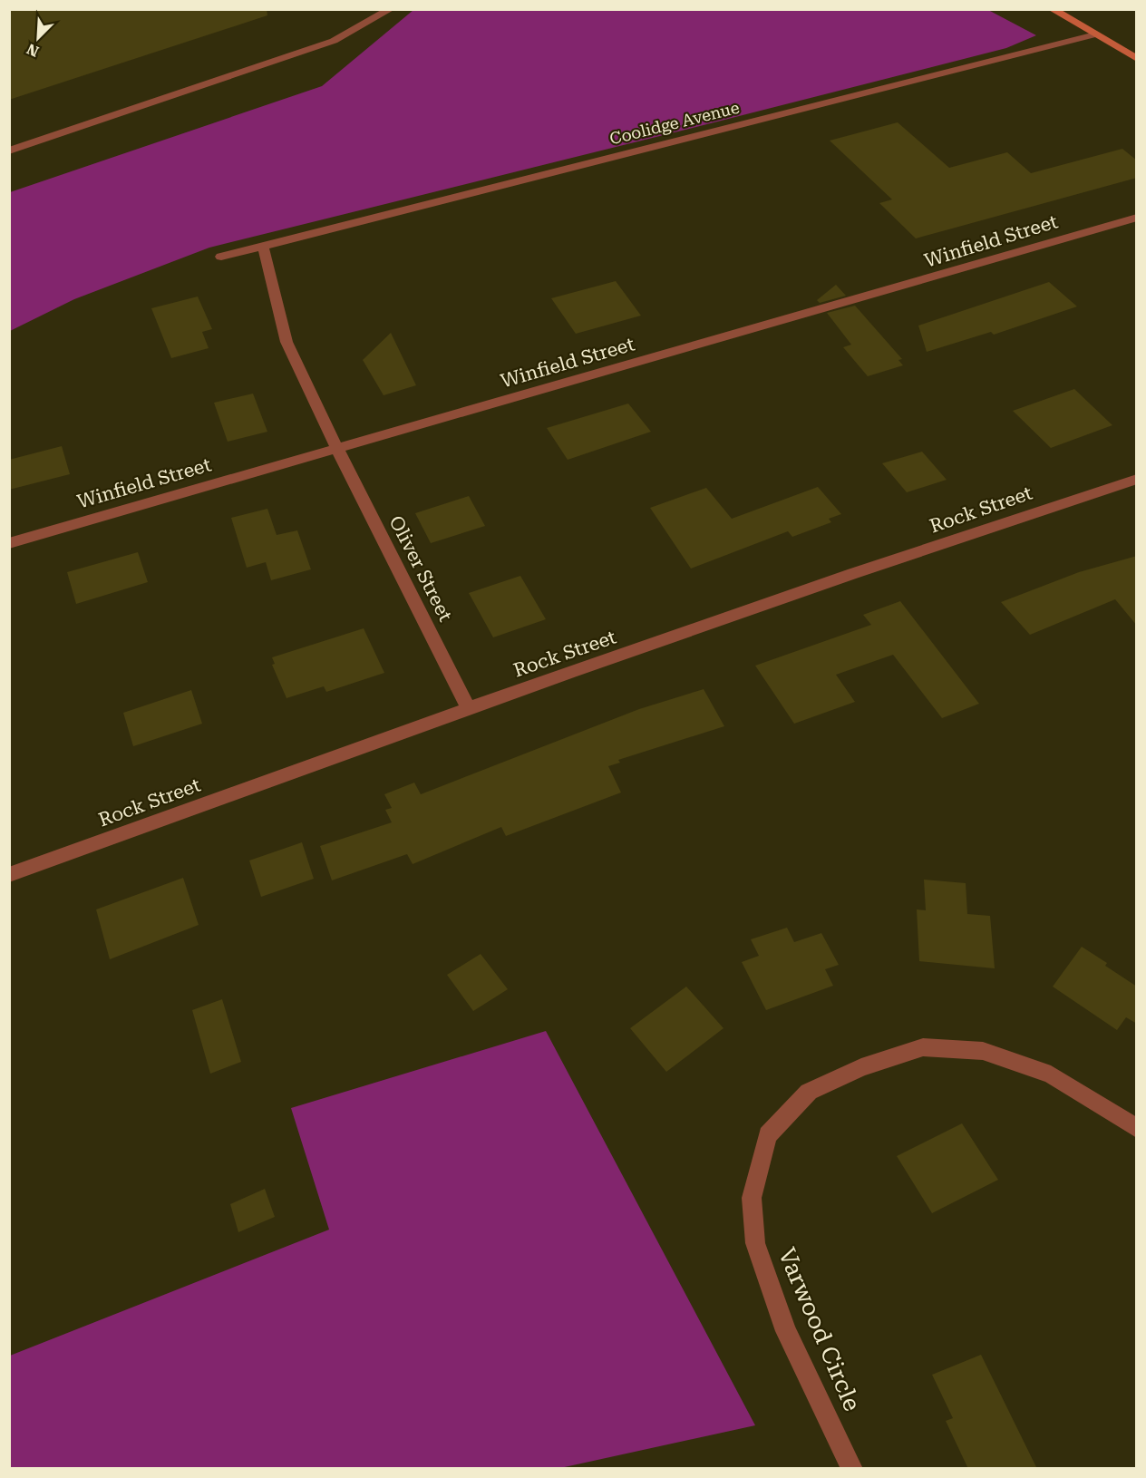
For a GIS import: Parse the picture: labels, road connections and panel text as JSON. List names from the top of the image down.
{
  "streets": {
    "street": [
      "Coolidge Avenue",
      "Winfield Street",
      "Rock Street",
      "Oliver Street",
      "Varwood Circle"
    ]
  },
  "crossings": [
    ["Winfield Street", "Oliver Street"],
    ["Rock Street", "Oliver Street"]
  ],
  "north": "bottom left"
}
